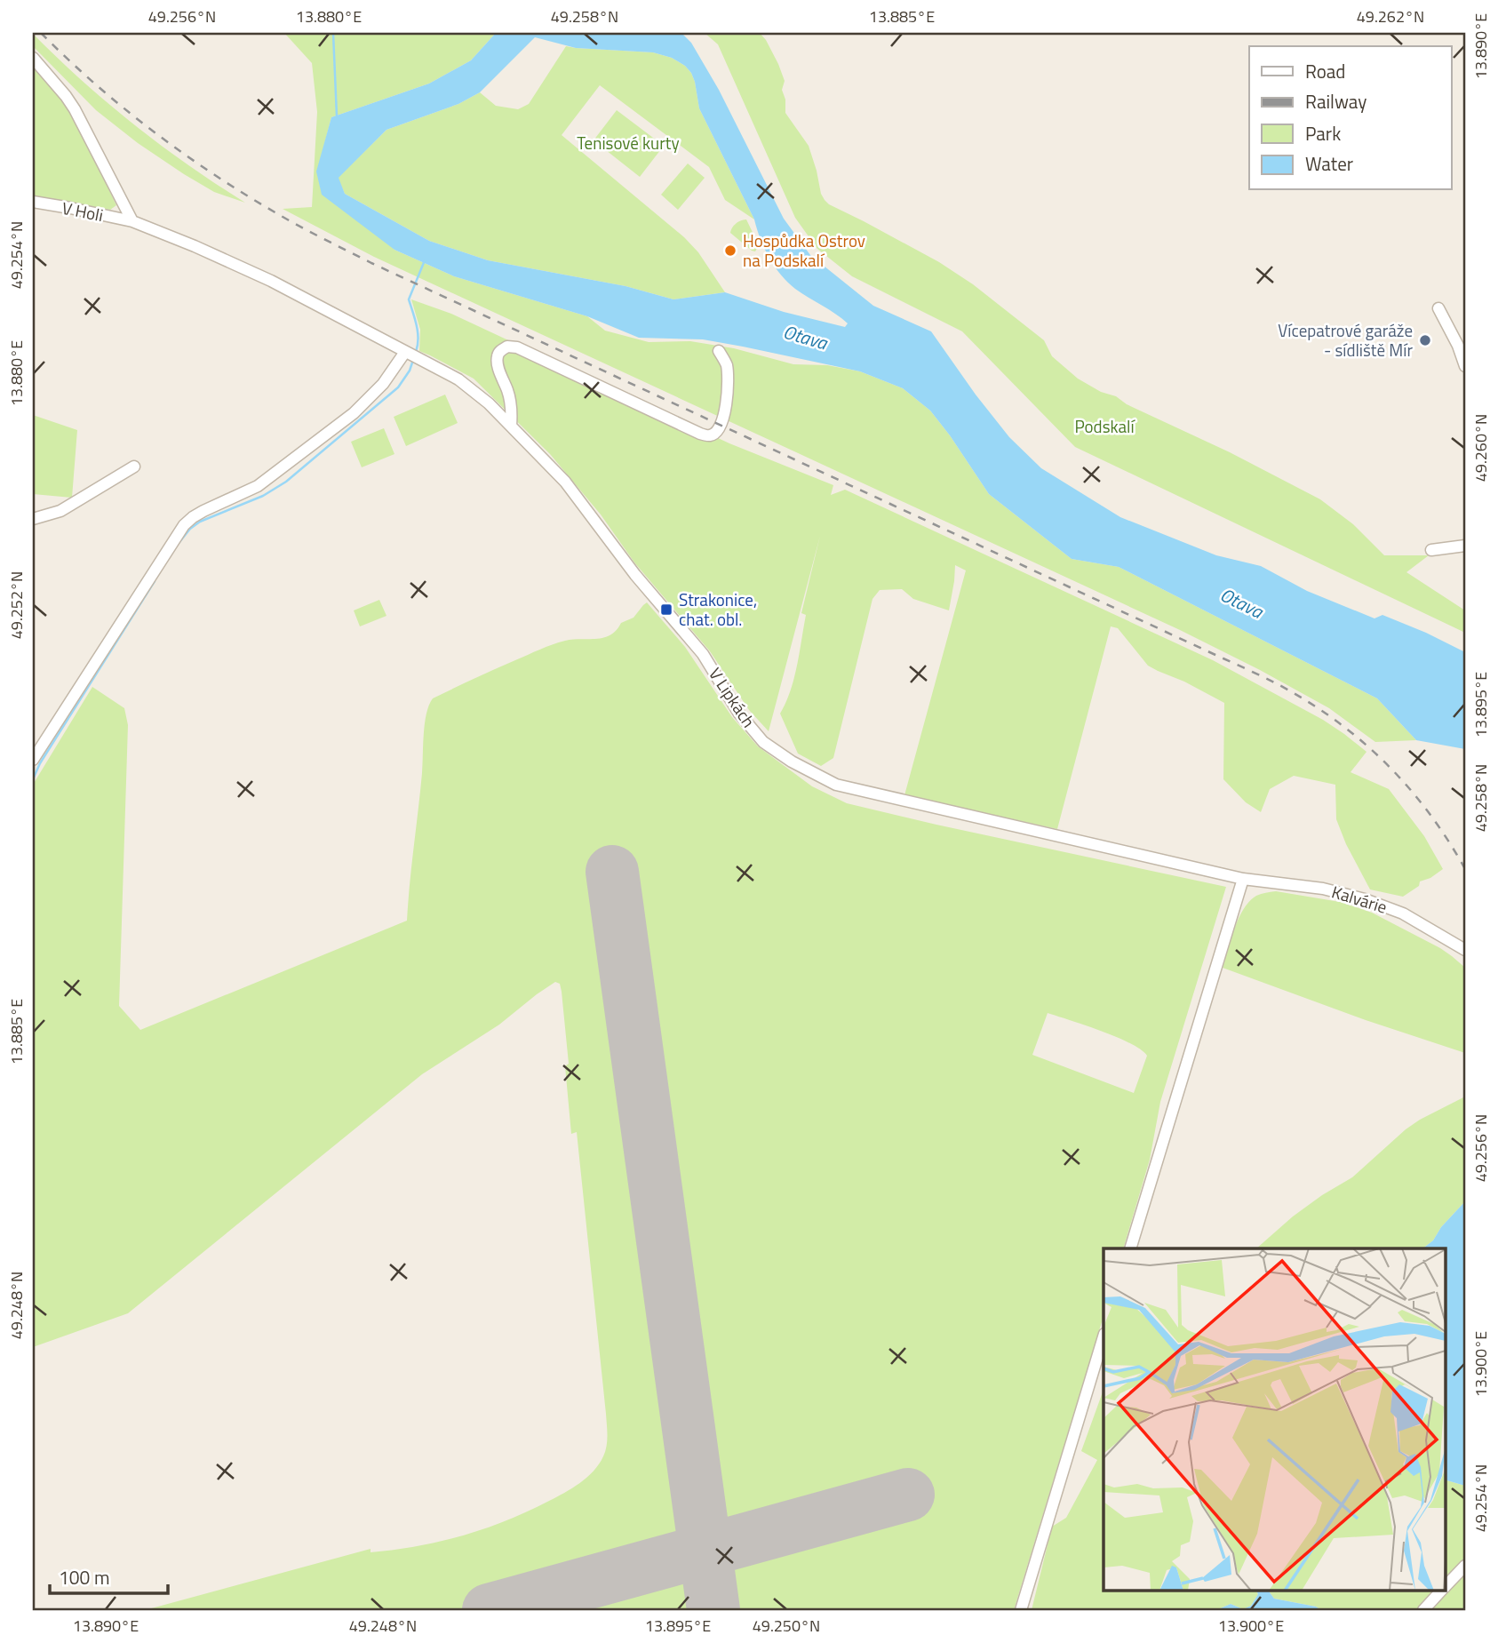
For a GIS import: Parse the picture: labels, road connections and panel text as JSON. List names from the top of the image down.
{
  "streets": {
    "street": ["V Holi", "V Lipkách", "Kalvárie"]
  },
  "crossings": [
    ["V Holi", "V Lipkách"],
    ["V Lipkách", "Kalvárie"]
  ],
  "water": ["Otava"],
  "parks": ["Tenisové kurty", "Podskalí"],
  "places": {
    "other": ["Hospůdka Ostrov na Podskalí", "Vícepatrové garáže - sídliště Mír"],
    "transit": ["Strakonice, chat. obl."]
  },
  "legend": [
    "Road",
    "Railway",
    "Park",
    "Water"
  ],
  "scale_bar": "100 m",
  "coordinates": [
    "49.256°N",
    "13.880°E",
    "49.258°N",
    "13.885°E",
    "49.262°N",
    "13.890°E",
    "49.254°N",
    "49.260°N",
    "49.252°N",
    "13.895°E",
    "49.248°N",
    "13.900°E",
    "49.250°N"
  ]
}
